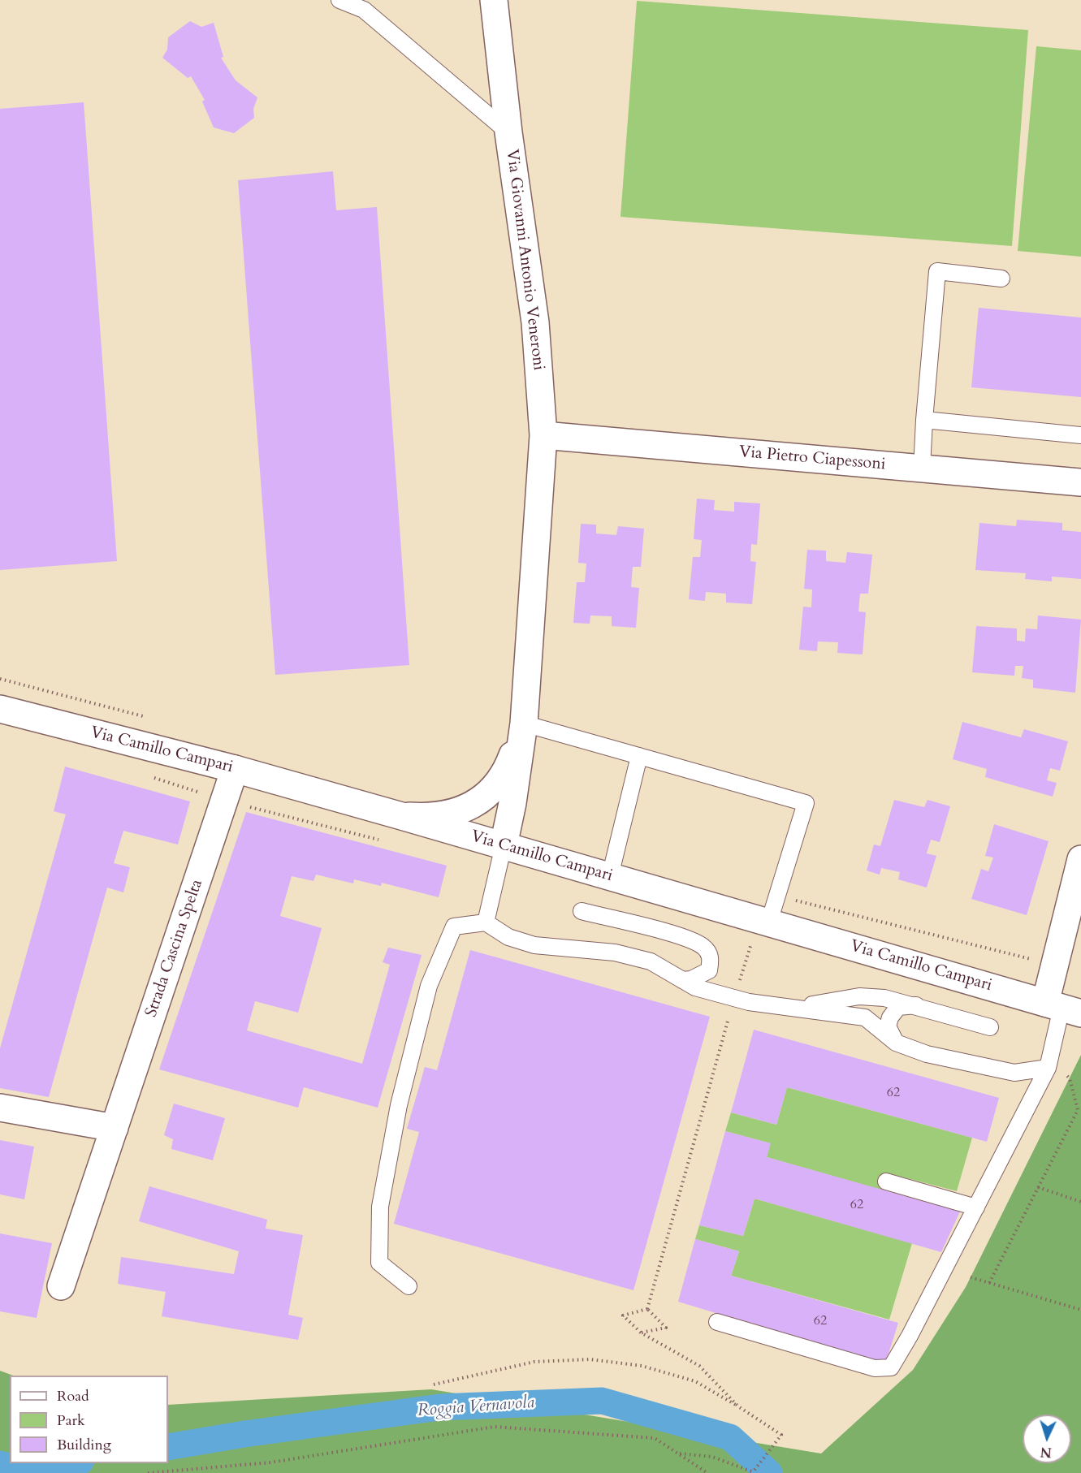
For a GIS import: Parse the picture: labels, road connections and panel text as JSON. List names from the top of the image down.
{
  "streets": {
    "street": [
      "Via Giovanni Antonio Veneroni",
      "Via Pietro Ciapessoni",
      "Via Camillo Campari",
      "Strada Cascina Spelta"
    ]
  },
  "crossings": [
    ["Via Giovanni Antonio Veneroni", "Via Pietro Ciapessoni"],
    ["Via Giovanni Antonio Veneroni", "Via Camillo Campari"],
    ["Via Camillo Campari", "Strada Cascina Spelta"]
  ],
  "water": ["Roggia Vernavola"],
  "house_numbers": ["62", "62", "62"],
  "legend": ["Road", "Park", "Building"],
  "north": "bottom"
}
